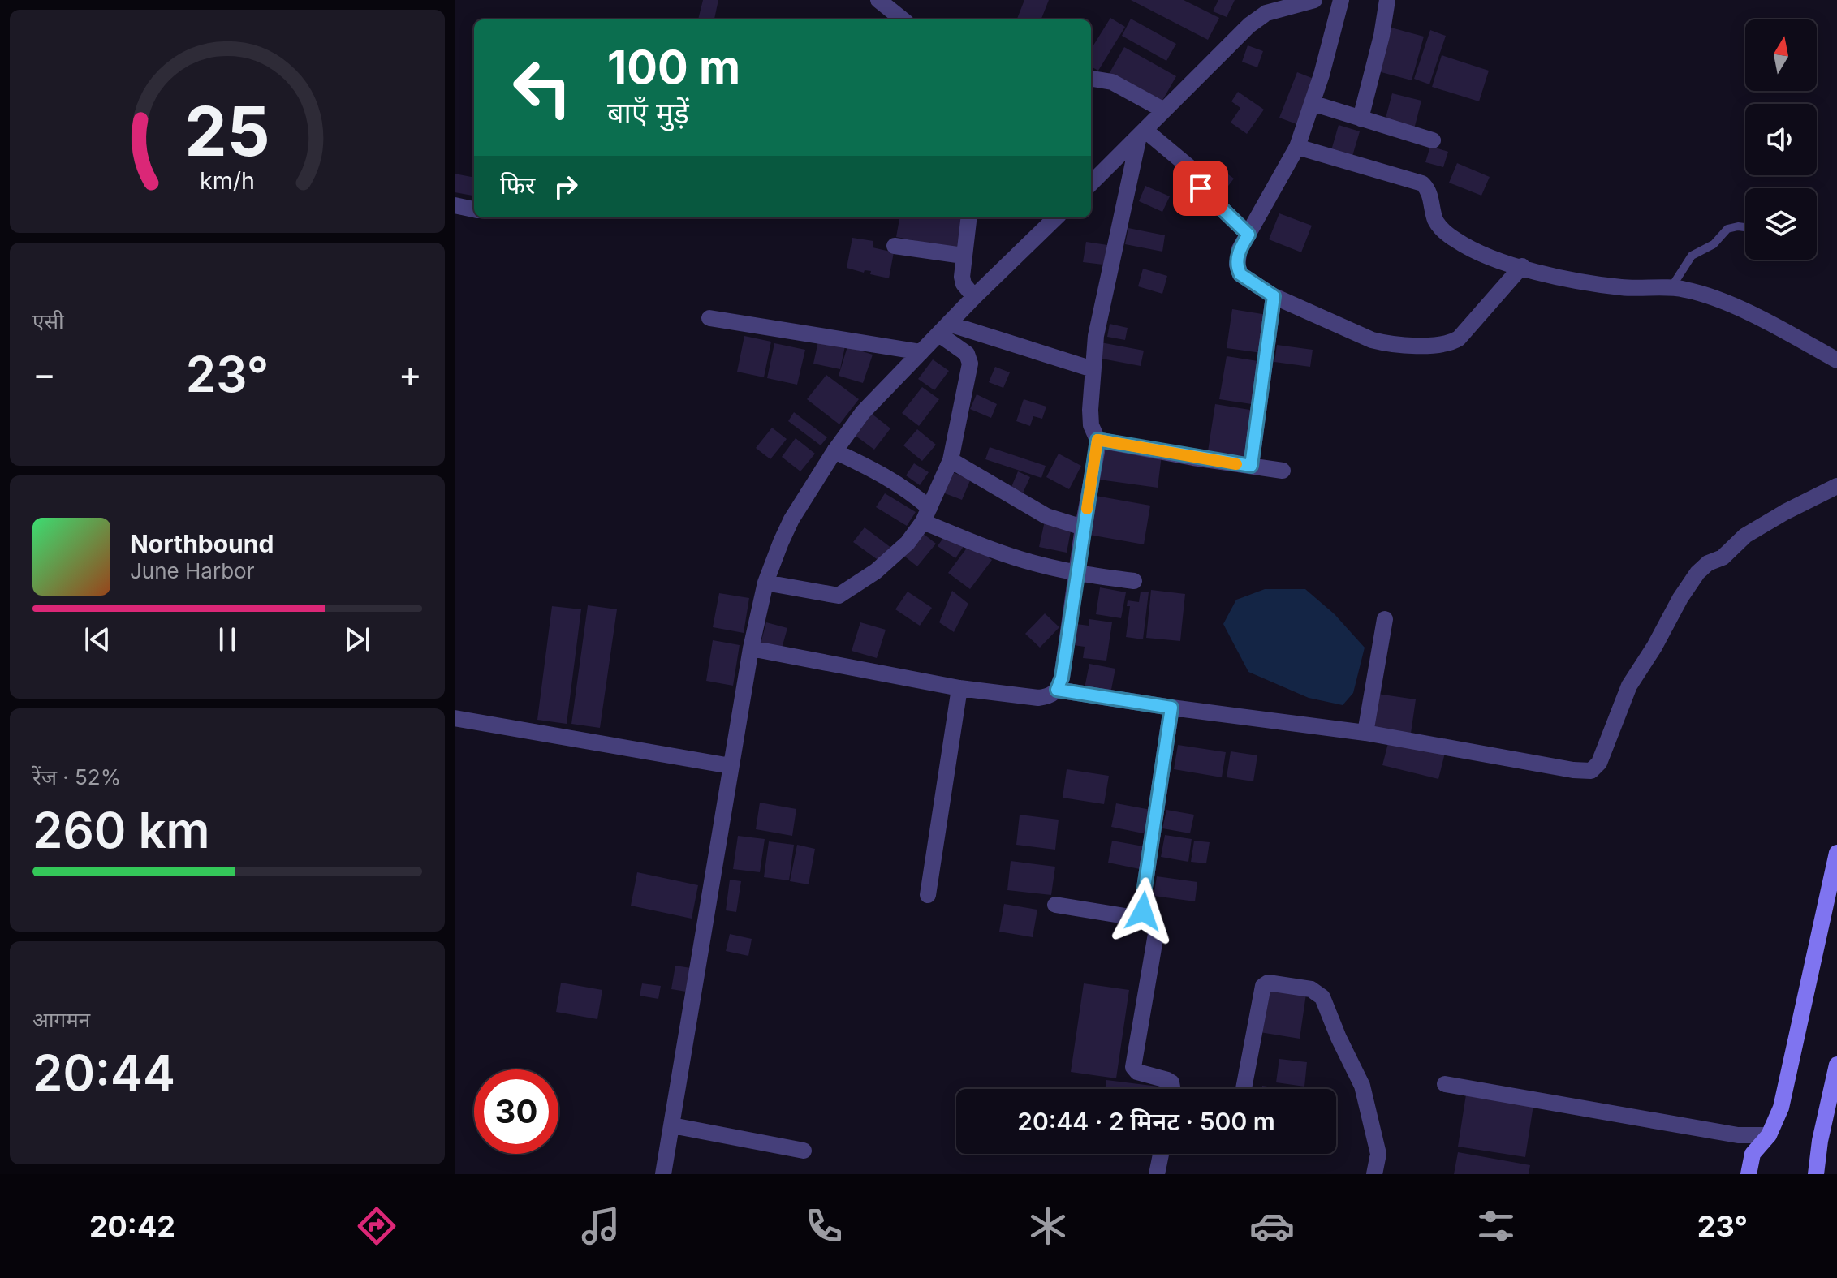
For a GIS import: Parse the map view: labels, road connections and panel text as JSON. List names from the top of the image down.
{
  "north": "top",
  "page": {
    "turn": ["100 m", "बाएँ मुड़ें"],
    "then": "फिर",
    "tile": [
      "एसी",
      ["रेंज · 52%", "260 km"],
      ["आगमन", "20:44"]
    ],
    "heat": ["−", "23°", "+"],
    "song": ["Northbound", "June Harbor"],
    "limit": "30",
    "trip": "20:44 · 2 मिनट · 500 m",
    "tabs": ["20:42", "23°"],
    "gauge": ["25", "km/h"]
  }
}
